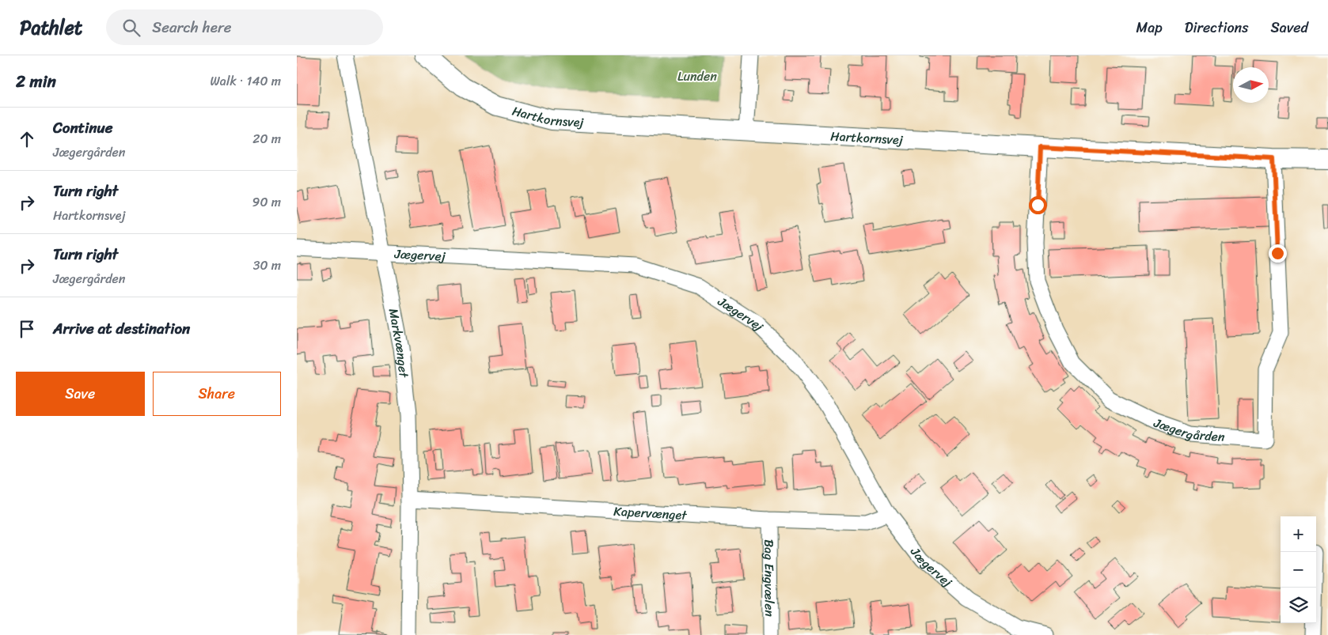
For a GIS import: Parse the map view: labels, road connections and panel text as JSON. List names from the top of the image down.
{
  "streets": {
    "street": [
      "Hartkornsvej",
      "Jægervej",
      "Markvænget",
      "Jægergården",
      "Kapervænget",
      "Bag Engvælen"
    ]
  },
  "crossings": [
    ["Hartkornsvej", "Jægergården"],
    ["Jægervej", "Markvænget"],
    ["Jægervej", "Kapervænget"],
    ["Markvænget", "Kapervænget"],
    ["Kapervænget", "Bag Engvælen"]
  ],
  "parks": ["Lunden"],
  "north": "right",
  "page": {
    "header": "Pathlet",
    "search": "Search here",
    "nav": ["Map", "Directions", "Saved"],
    "heading": ["2 min", "Walk · 140 m"],
    "list": [
      ["Continue", "Jægergården", "20 m"],
      ["Turn right", "Hartkornsvej", "90 m"],
      ["Turn right", "Jægergården", "30 m"],
      "Arrive at destination"
    ],
    "buttons": ["Save", "Share"],
    "map_buttons": ["+", "−"]
  }
}
